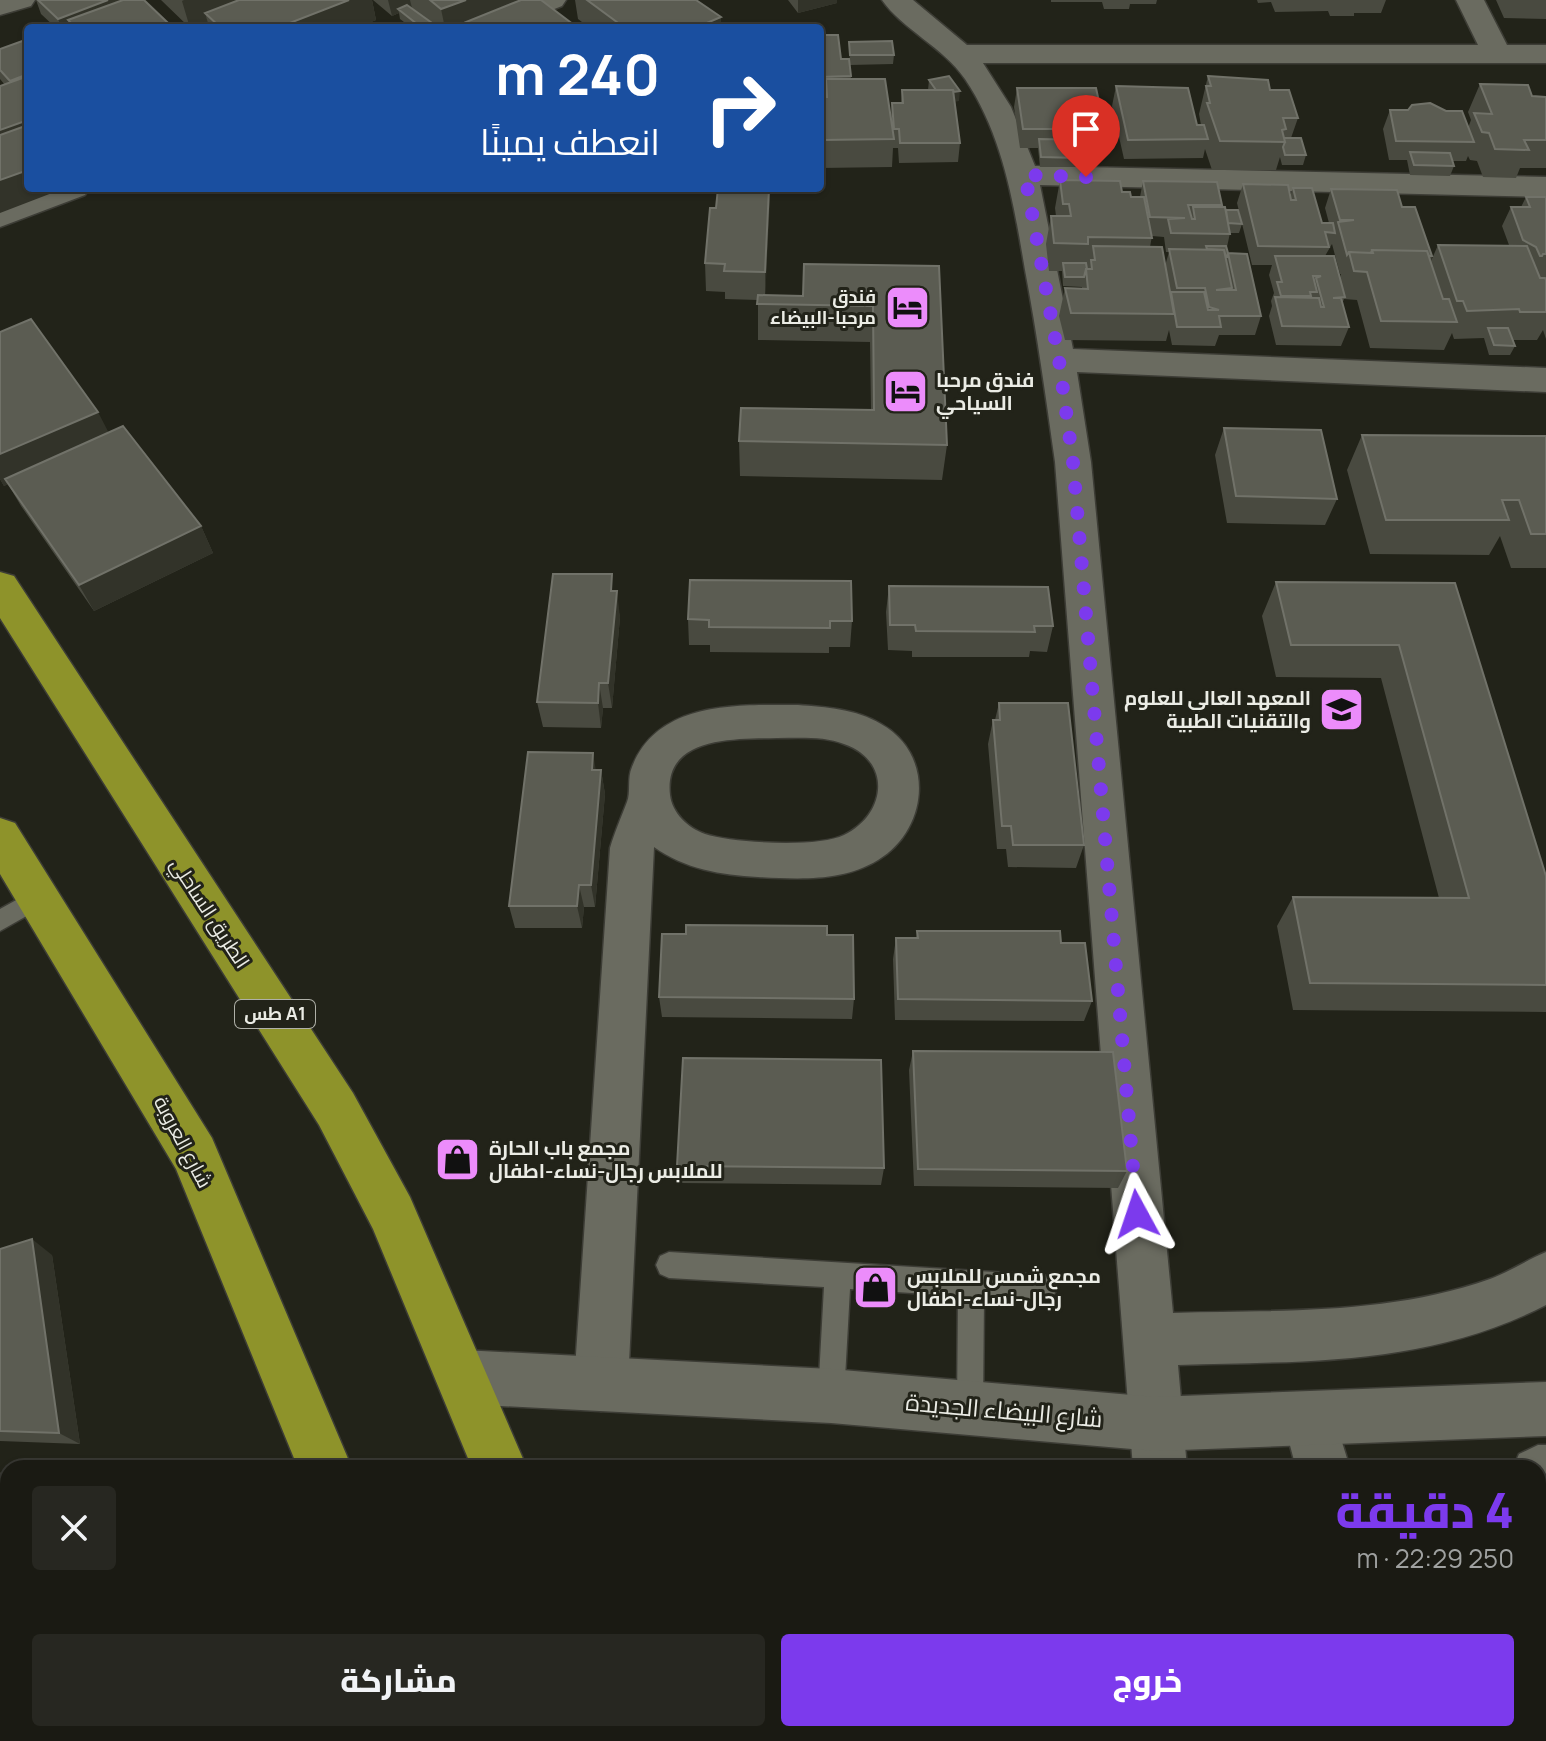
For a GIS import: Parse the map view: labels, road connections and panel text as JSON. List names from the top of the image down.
{
  "streets": {
    "highway": ["الطريق الساحلي", "طس A1", "شارع العروبة"],
    "street": ["شارع البيضاء الجديدة"]
  },
  "crossings": [
    ["الطريق الساحلي", "شارع البيضاء الجديدة"]
  ],
  "places": {
    "hotel": ["فندق مرحبا-البيضاء", "فندق مرحبا السياحي"],
    "school or university": ["المعهد العالي للعلوم والتقنيات الطبية"],
    "shop": ["مجمع باب الحارة للملابس رجال-نساء-اطفال", "مجمع شمس للملابس رجال-نساء-اطفال"]
  },
  "page": {
    "turn": ["240 m", "انعطف يمينًا"],
    "heading": ["4 دقيقة", "250 m · 22:29"],
    "buttons": ["خروج", "مشاركة"]
  }
}
